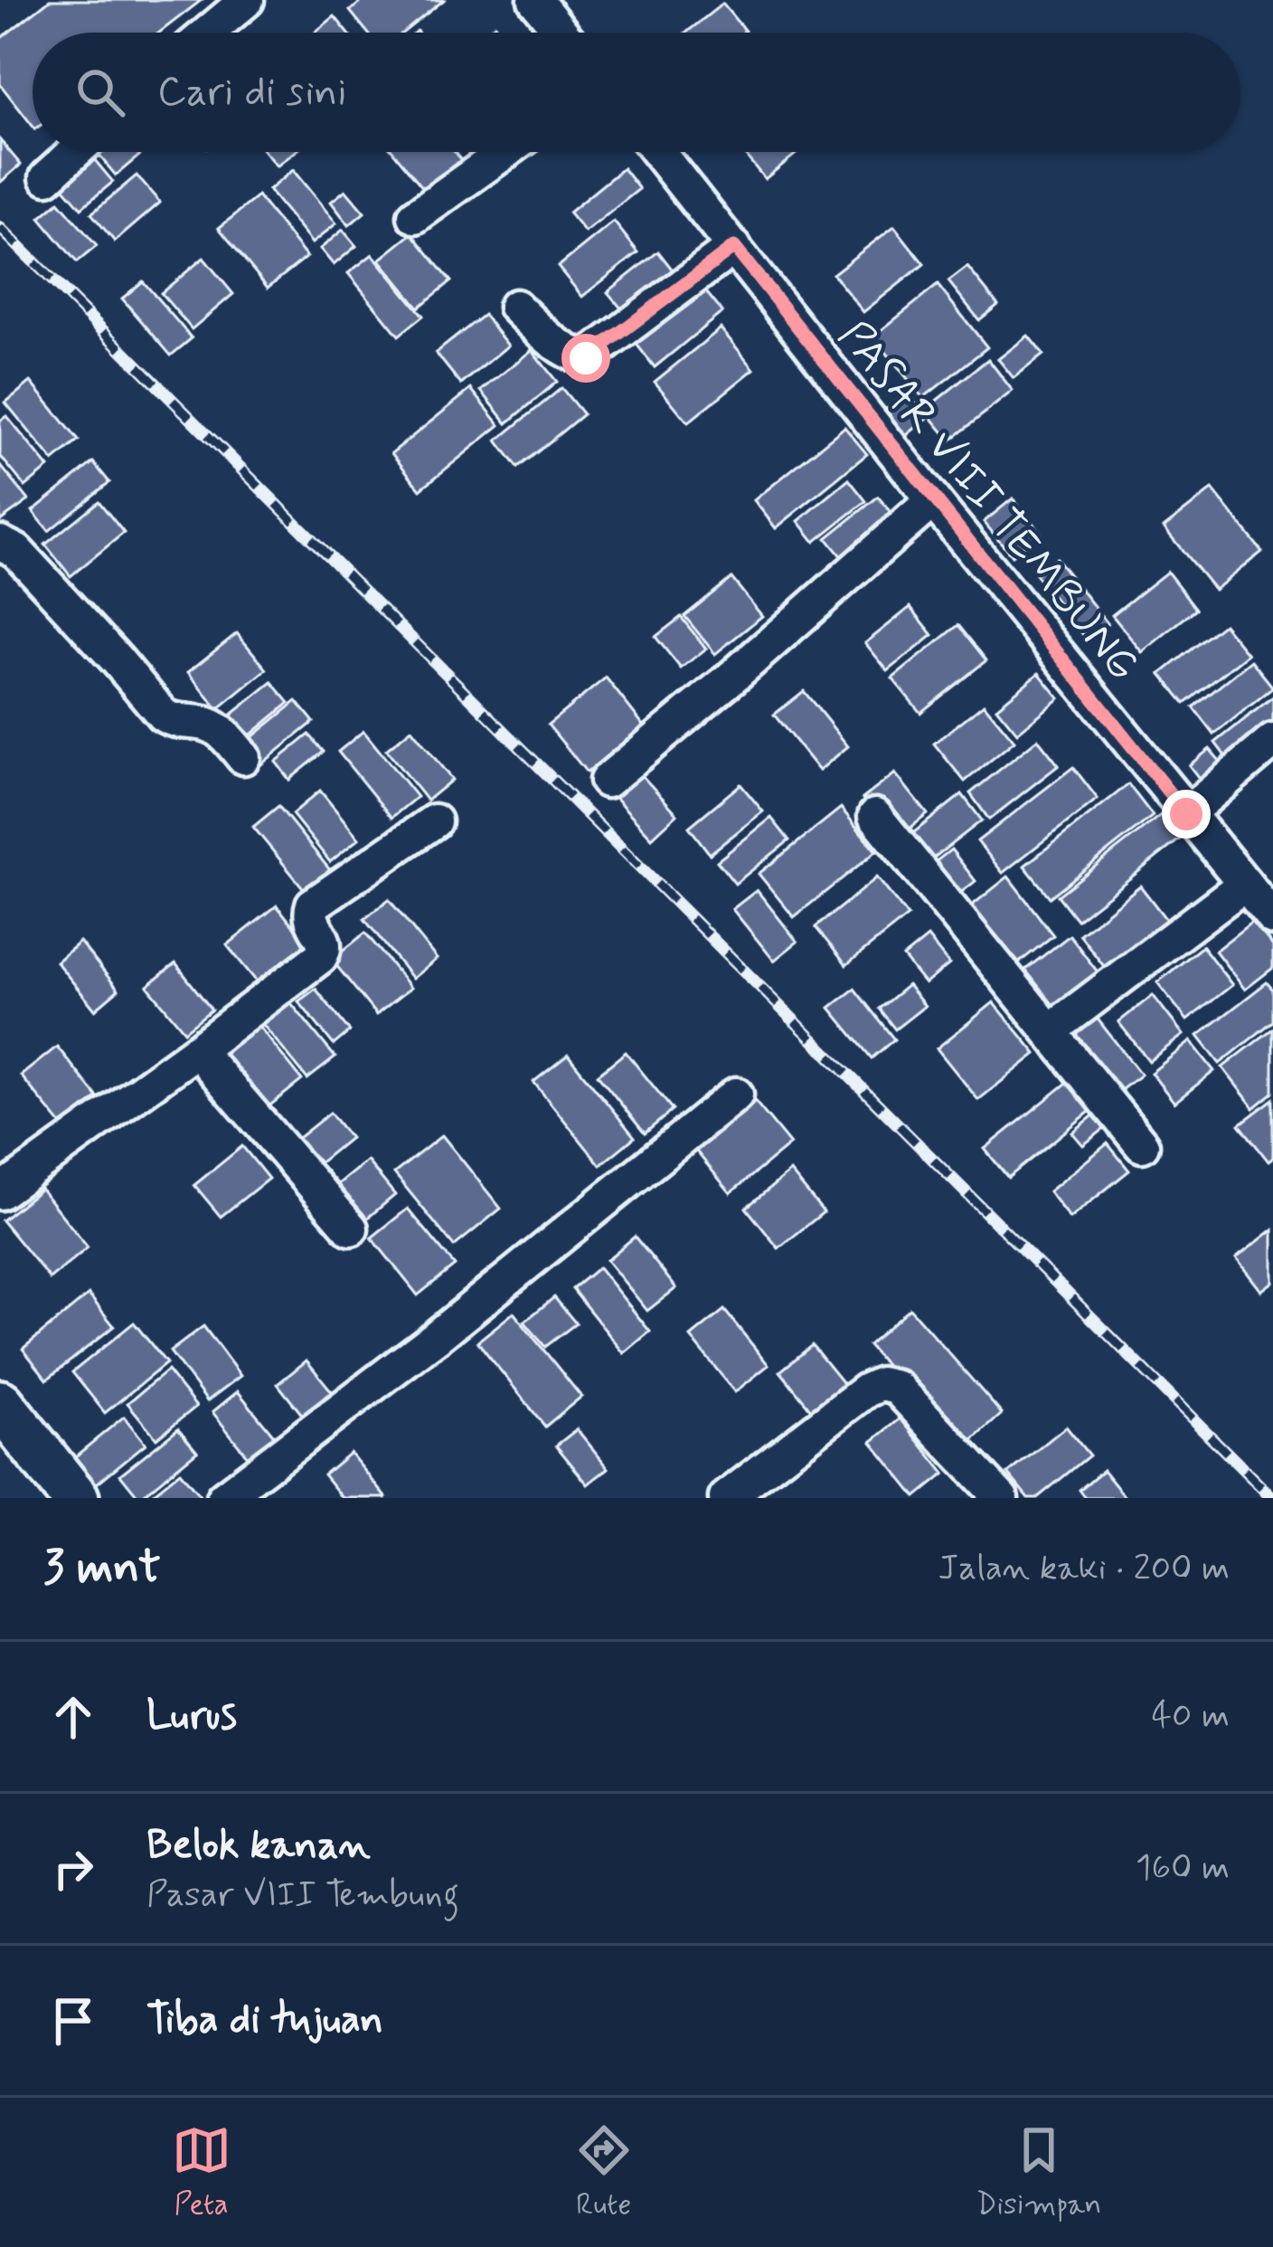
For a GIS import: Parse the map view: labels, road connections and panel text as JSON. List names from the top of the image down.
{
  "streets": {
    "street": ["PASAR VIII TEMBUNG"]
  },
  "page": {
    "search": "Cari di sini",
    "heading": ["3 mnt", "Jalan kaki · 200 m"],
    "list": [
      ["Lurus", "40 m"],
      ["Belok kanan", "Pasar VIII Tembung", "160 m"],
      "Tiba di tujuan"
    ],
    "nav": ["Peta", "Rute", "Disimpan"]
  }
}
